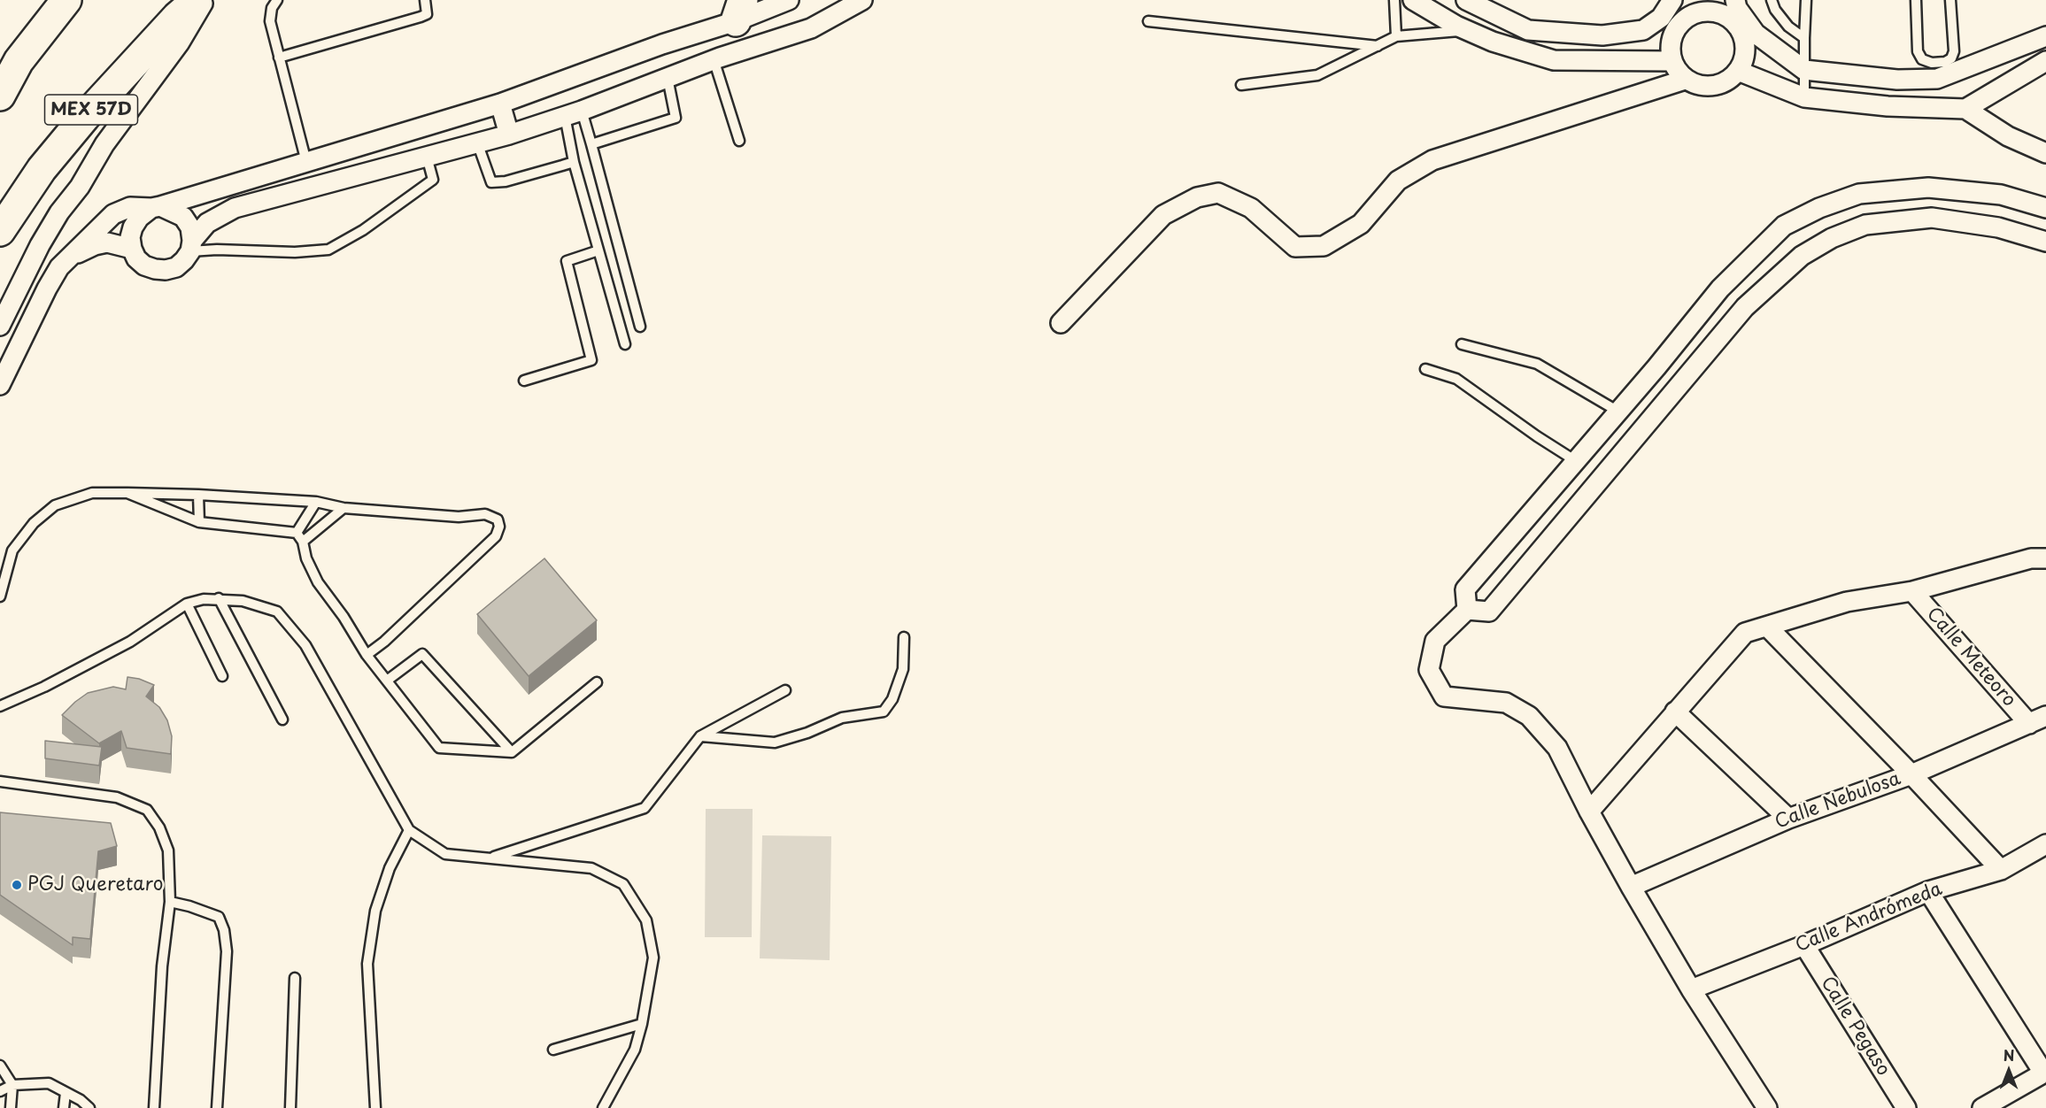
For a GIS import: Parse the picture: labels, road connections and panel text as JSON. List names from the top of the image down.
{
  "streets": {
    "highway": ["MEX 57D"],
    "street": [
      "Calle Meteoro",
      "Calle Nebulosa",
      "Calle Andrómeda",
      "Calle Pegaso"
    ]
  },
  "crossings": [
    ["Calle Meteoro", "Calle Nebulosa"],
    ["Calle Andrómeda", "Calle Pegaso"]
  ],
  "places": ["PGJ Queretaro"],
  "north": "top"
}
